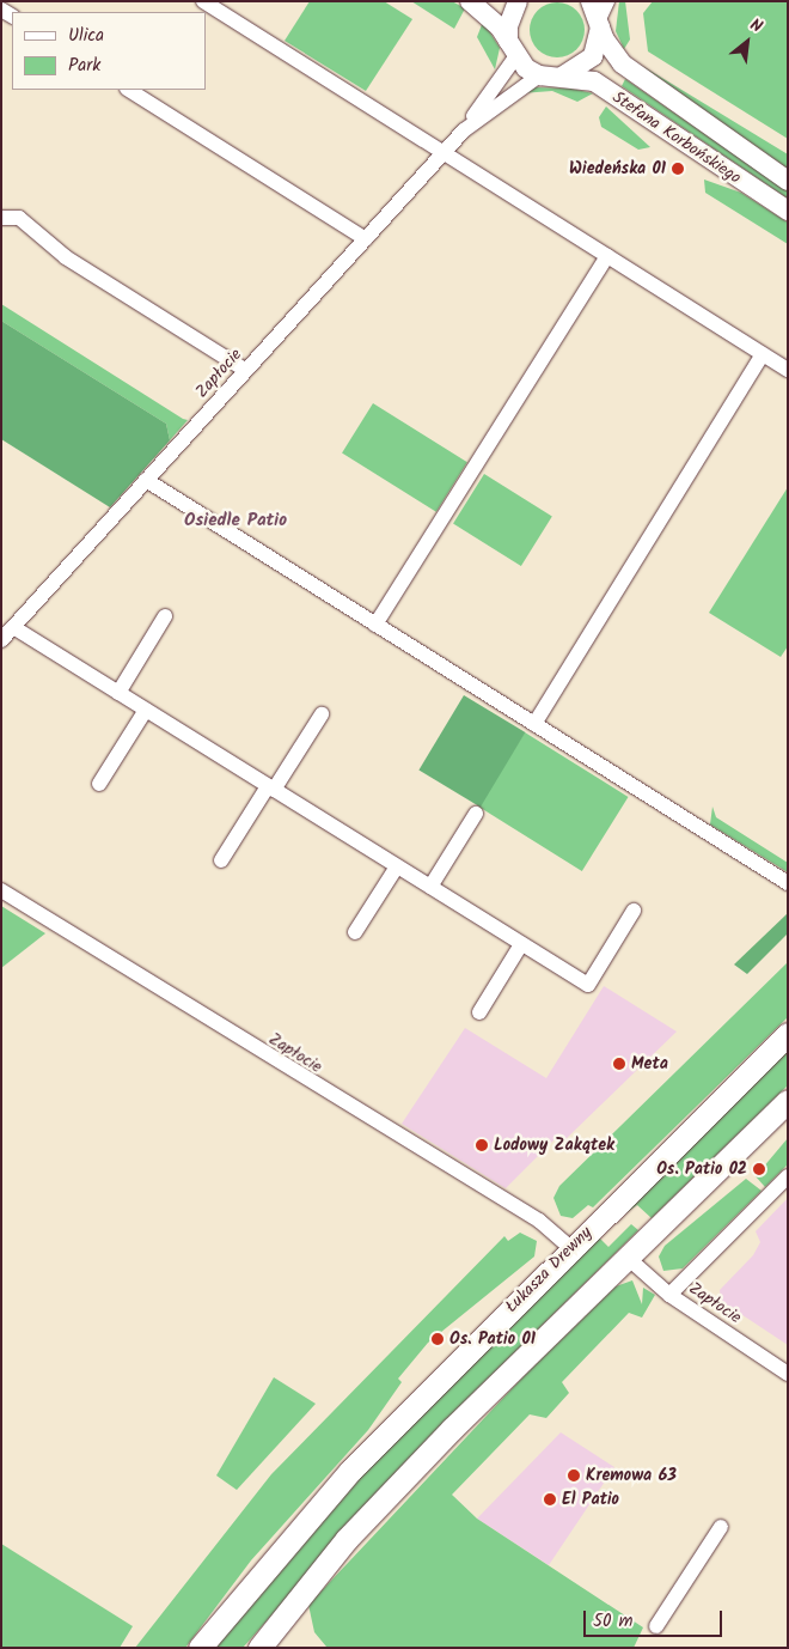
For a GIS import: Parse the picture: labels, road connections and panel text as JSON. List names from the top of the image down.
{
  "streets": {
    "main road": ["Łukasza Drewny"],
    "street": ["Stefana Korbońskiego", "Zapłocie"]
  },
  "crossings": [
    ["Stefana Korbońskiego", "Zapłocie"],
    ["Zapłocie", "Łukasza Drewny"]
  ],
  "districts": ["Osiedle Patio"],
  "places": [
    "Wiedeńska 01",
    "Meta",
    "Lodowy Zakątek",
    "Os. Patio 02",
    "Os. Patio 01",
    "Kremowa 63",
    "El Patio"
  ],
  "legend": ["Ulica", "Park"],
  "scale_bar": "50 m",
  "north": "top right"
}
